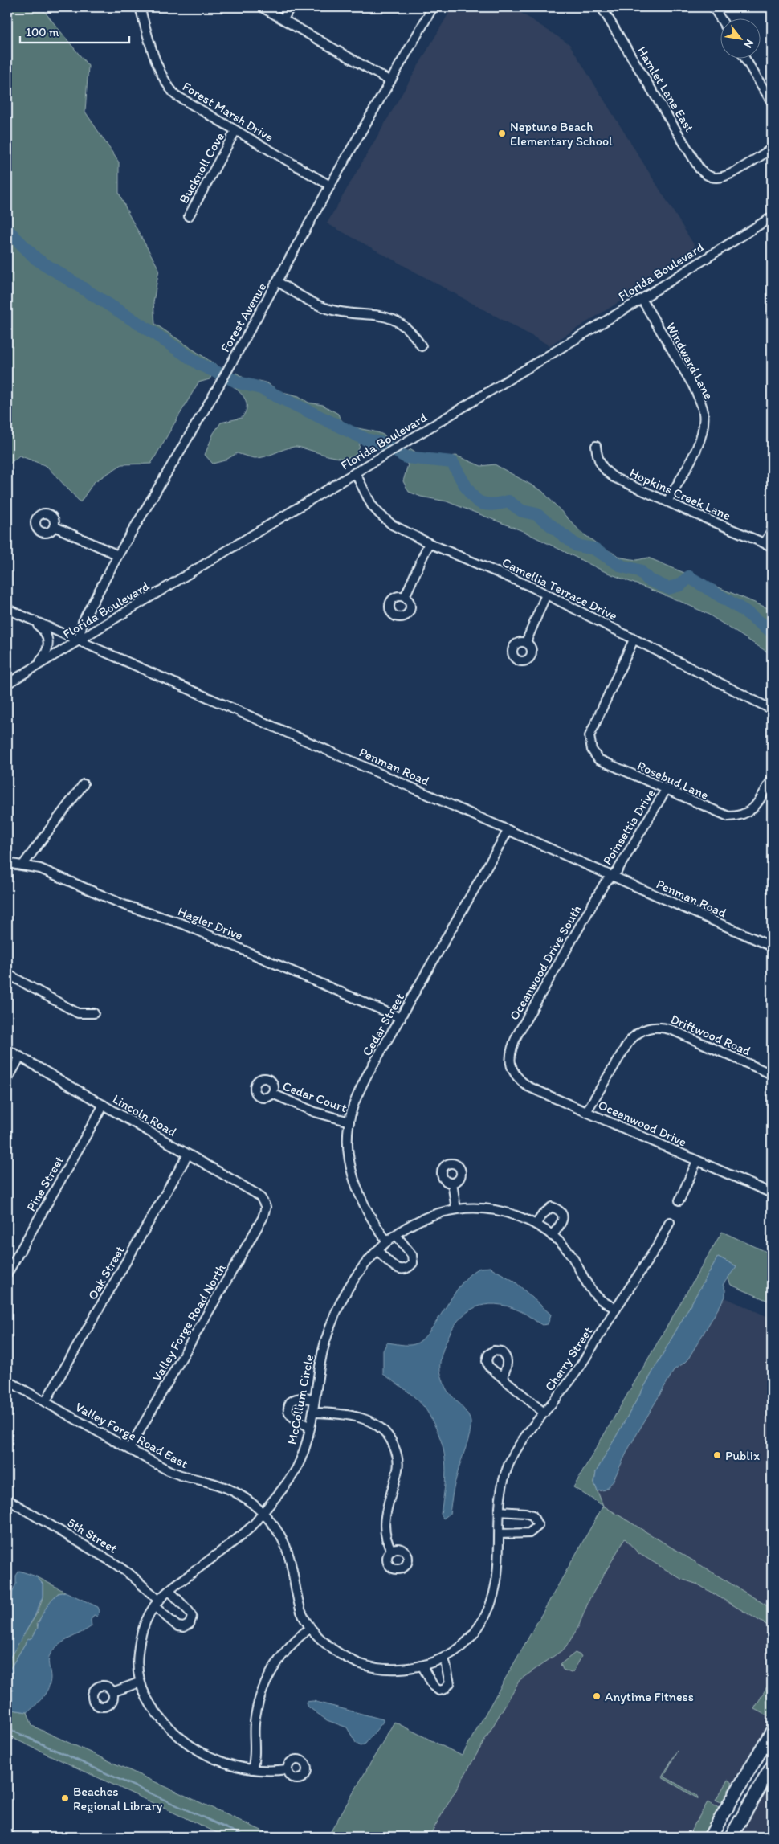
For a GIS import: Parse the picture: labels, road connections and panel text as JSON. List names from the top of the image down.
{
  "streets": {
    "street": [
      "Hamlet Lane East",
      "Forest Marsh Drive",
      "Bucknoll Cove",
      "Florida Boulevard",
      "Forest Avenue",
      "Windward Lane",
      "Hopkins Creek Lane",
      "Camellia Terrace Drive",
      "Penman Road",
      "Rosebud Lane",
      "Poinsettia Drive",
      "Hagler Drive",
      "Oceanwood Drive South",
      "Cedar Street",
      "Driftwood Road",
      "Cedar Court",
      "Lincoln Road",
      "Oceanwood Drive",
      "Pine Street",
      "Oak Street",
      "Valley Forge Road North",
      "Cherry Street",
      "McCollum Circle",
      "Valley Forge Road East",
      "5th Street"
    ]
  },
  "crossings": [
    ["Forest Marsh Drive", "Bucknoll Cove"],
    ["Forest Marsh Drive", "Forest Avenue"],
    ["Florida Boulevard", "Forest Avenue"],
    ["Florida Boulevard", "Windward Lane"],
    ["Florida Boulevard", "Camellia Terrace Drive"],
    ["Florida Boulevard", "Penman Road"],
    ["Forest Avenue", "Penman Road"],
    ["Windward Lane", "Hopkins Creek Lane"],
    ["Camellia Terrace Drive", "Rosebud Lane"],
    ["Penman Road", "Poinsettia Drive"],
    ["Penman Road", "Oceanwood Drive South"],
    ["Penman Road", "Cedar Street"],
    ["Rosebud Lane", "Poinsettia Drive"],
    ["Poinsettia Drive", "Oceanwood Drive South"],
    ["Hagler Drive", "Cedar Street"],
    ["Oceanwood Drive South", "Oceanwood Drive"],
    ["Cedar Street", "Cedar Court"],
    ["Cedar Street", "McCollum Circle"],
    ["Driftwood Road", "Oceanwood Drive"],
    ["Lincoln Road", "Pine Street"],
    ["Lincoln Road", "Oak Street"],
    ["Lincoln Road", "Valley Forge Road North"],
    ["Oak Street", "Valley Forge Road East"],
    ["Valley Forge Road North", "Valley Forge Road East"],
    ["Cherry Street", "McCollum Circle"],
    ["Cherry Street", "Valley Forge Road East"],
    ["McCollum Circle", "Valley Forge Road East"],
    ["McCollum Circle", "5th Street"]
  ],
  "places": [
    "Neptune Beach Elementary School",
    "Publix",
    "Anytime Fitness",
    "Beaches Regional Library"
  ],
  "scale_bar": "100 m",
  "north": "bottom right"
}
